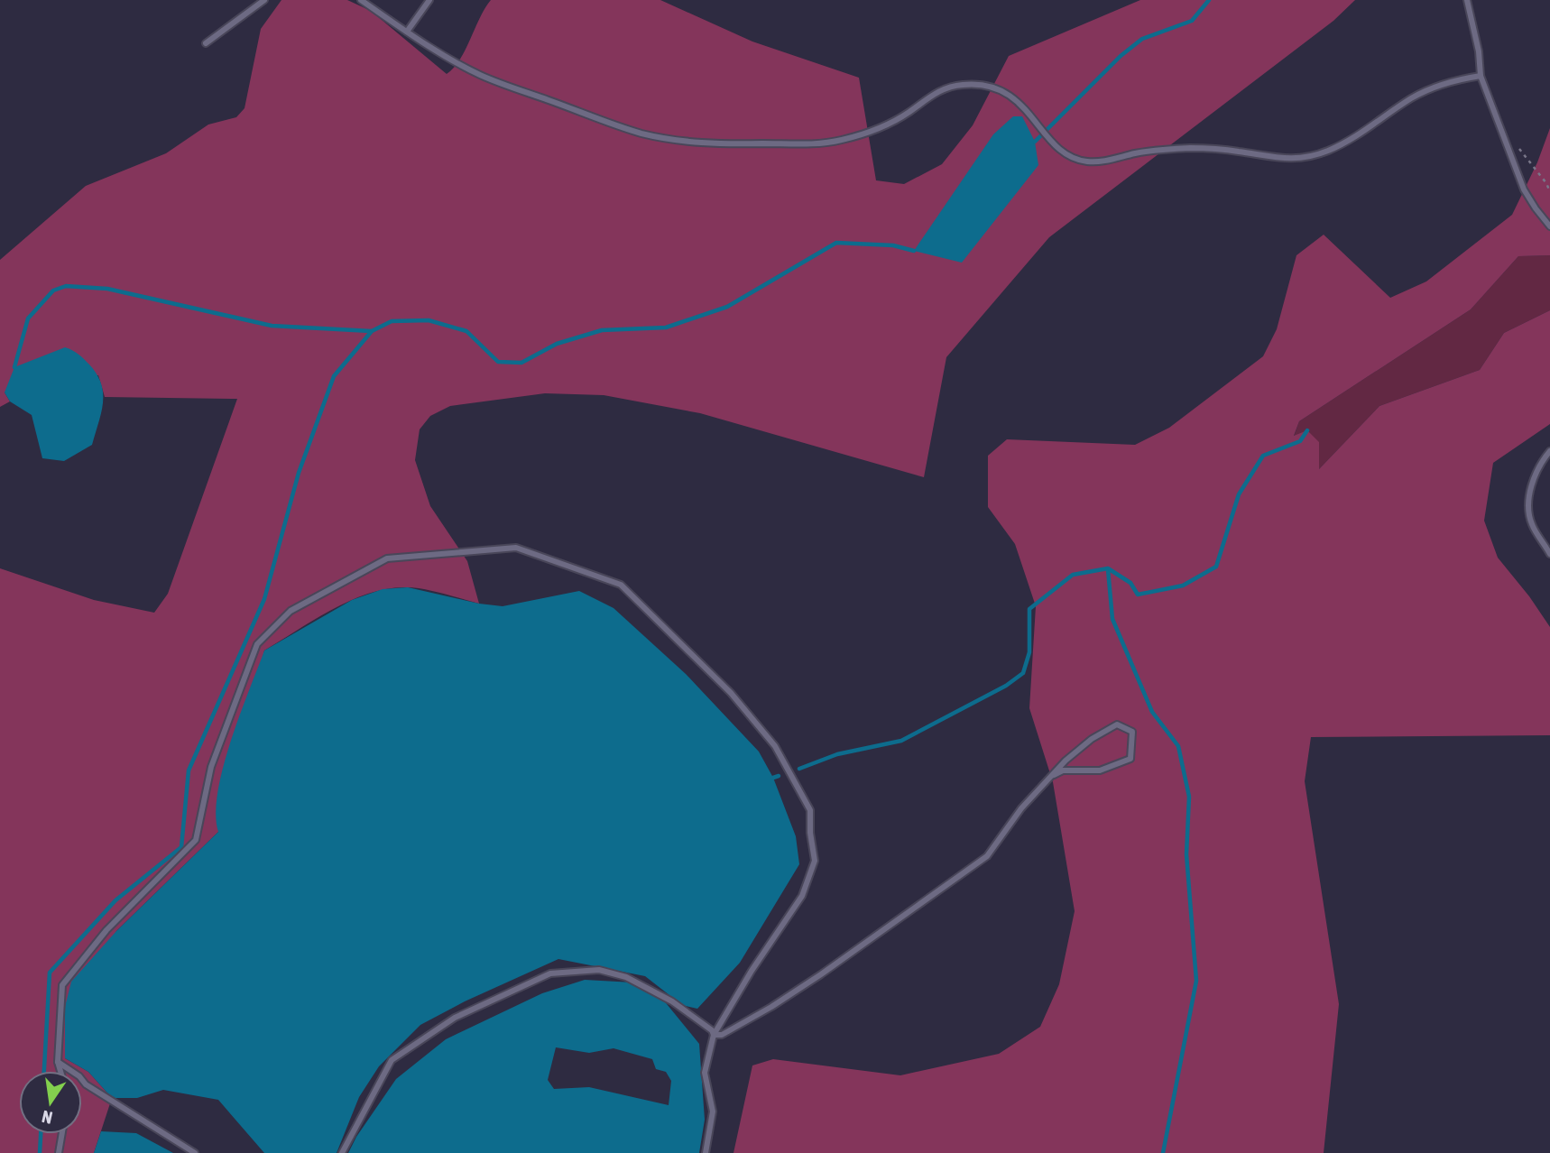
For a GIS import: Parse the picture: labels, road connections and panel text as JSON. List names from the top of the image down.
{
  "north": "bottom"
}
